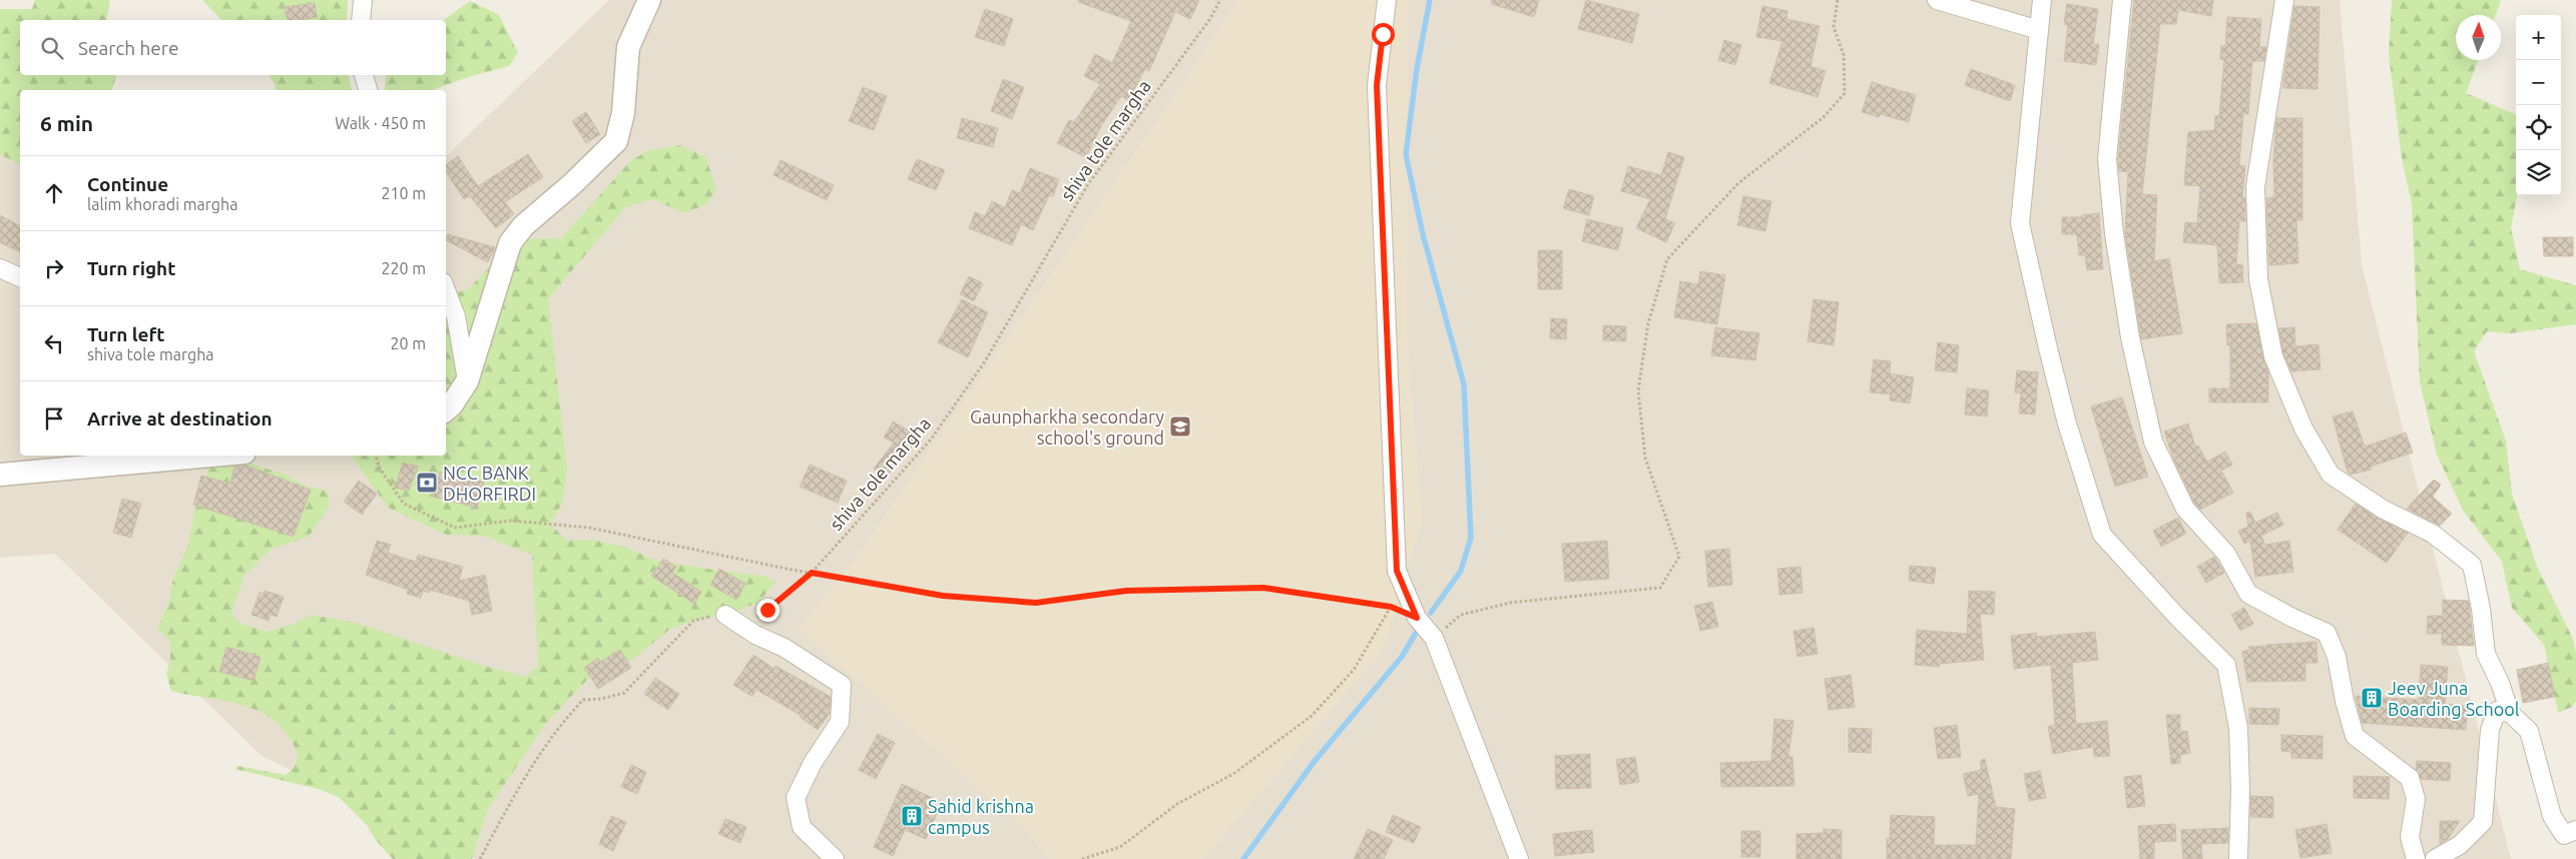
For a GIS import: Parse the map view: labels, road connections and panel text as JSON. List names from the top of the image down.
{
  "streets": {
    "path": ["shiva tole margha"]
  },
  "places": {
    "school or university": ["Gaunpharkha secondary school's ground"],
    "bank": ["NCC BANK DHORFIRDI"],
    "building": ["Jeev Juna Boarding School", "Sahid krishna campus"]
  },
  "north": "top",
  "page": {
    "map_buttons": ["+", "−"],
    "search": "Search here",
    "heading": ["6 min", "Walk · 450 m"],
    "list": [
      ["Continue", "lalim khoradi margha", "210 m"],
      ["Turn right", "220 m"],
      ["Turn left", "shiva tole margha", "20 m"],
      "Arrive at destination"
    ]
  }
}
